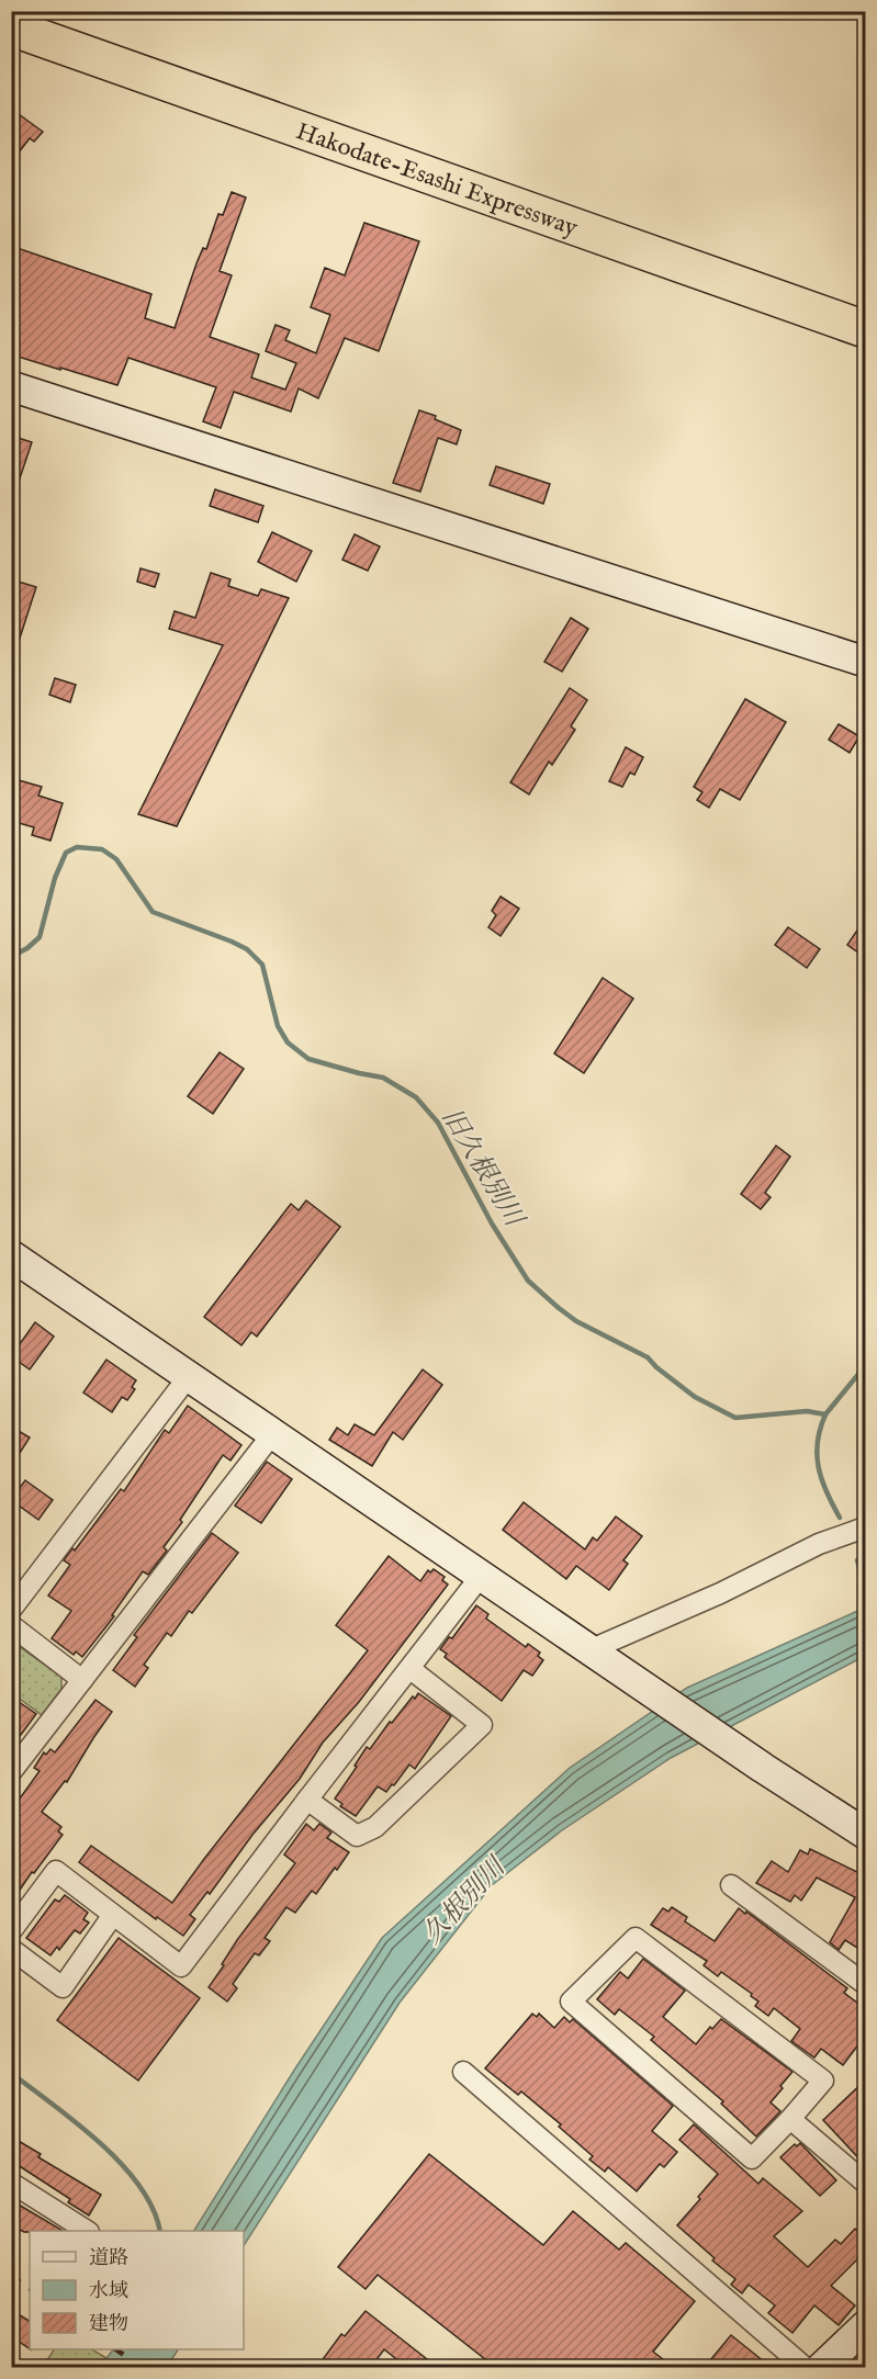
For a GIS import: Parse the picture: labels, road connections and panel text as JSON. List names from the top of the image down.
{
  "streets": {
    "highway": ["Hakodate-Esashi Expressway"]
  },
  "water": ["旧久根別川", "久根別川"],
  "legend": ["道路", "水域", "建物"]
}
